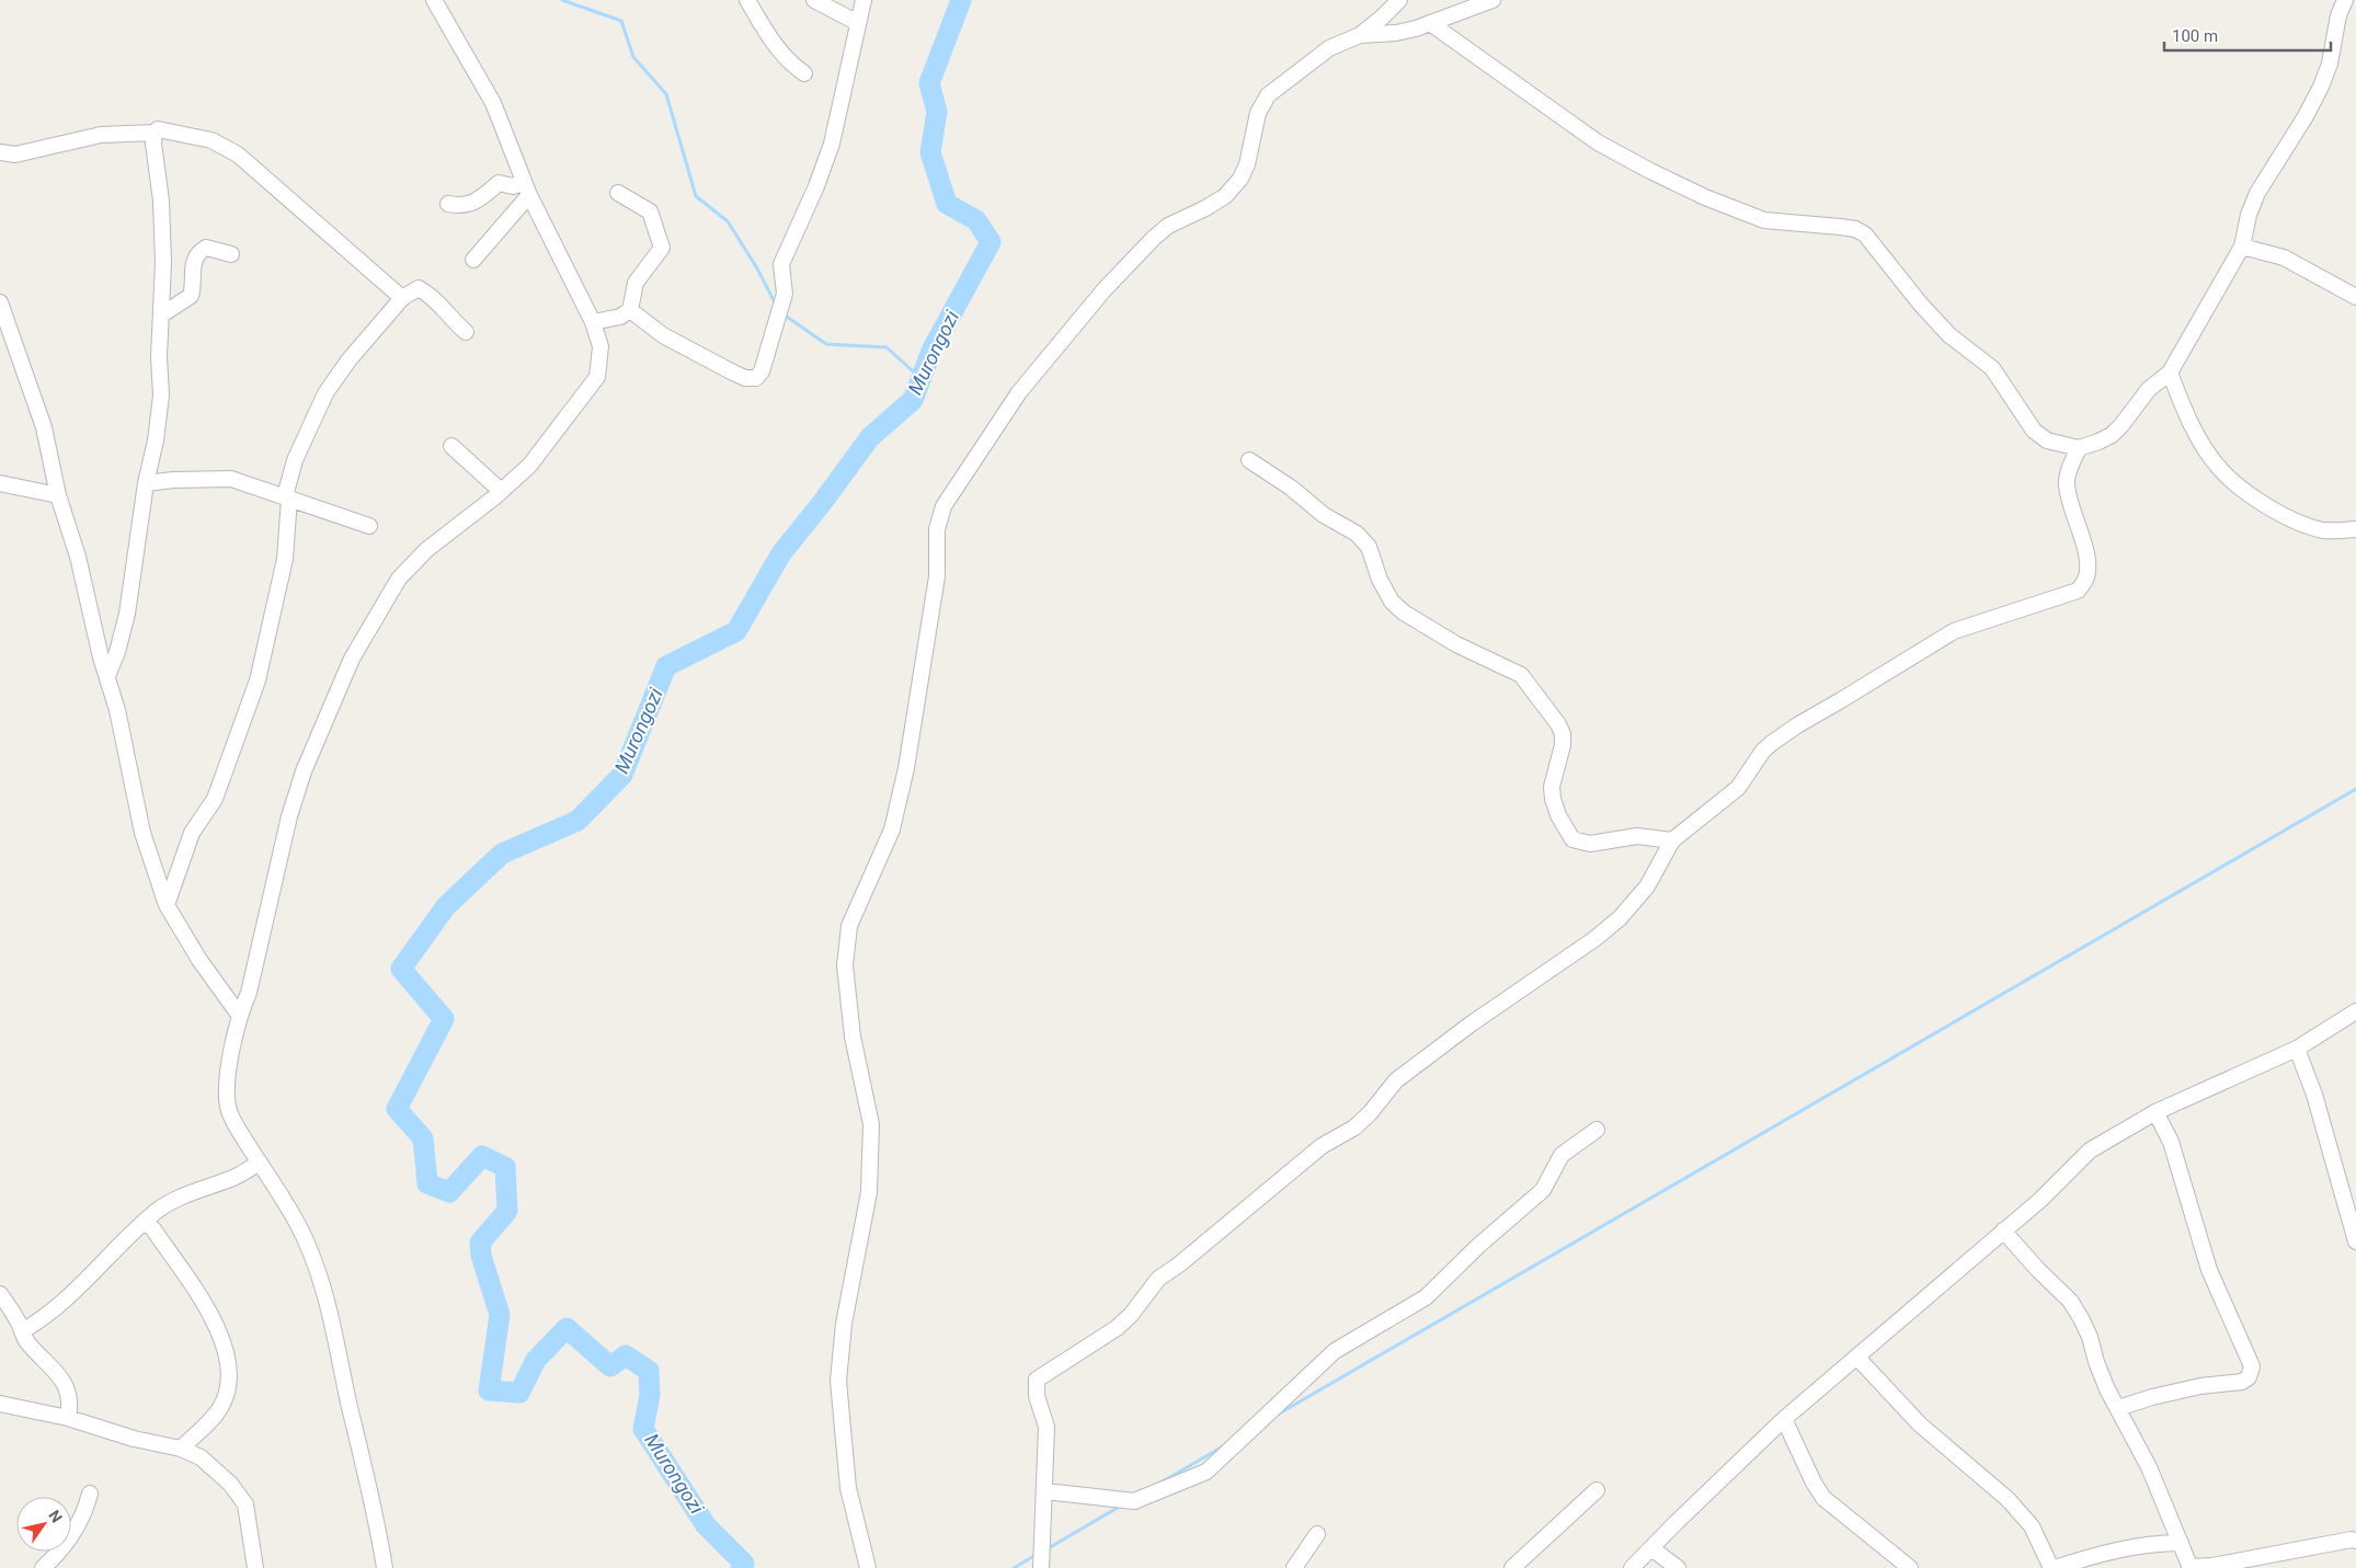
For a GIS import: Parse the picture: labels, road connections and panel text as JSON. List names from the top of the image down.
{
  "water": ["Murongozi"],
  "scale_bar": "100 m",
  "north": "top right"
}
